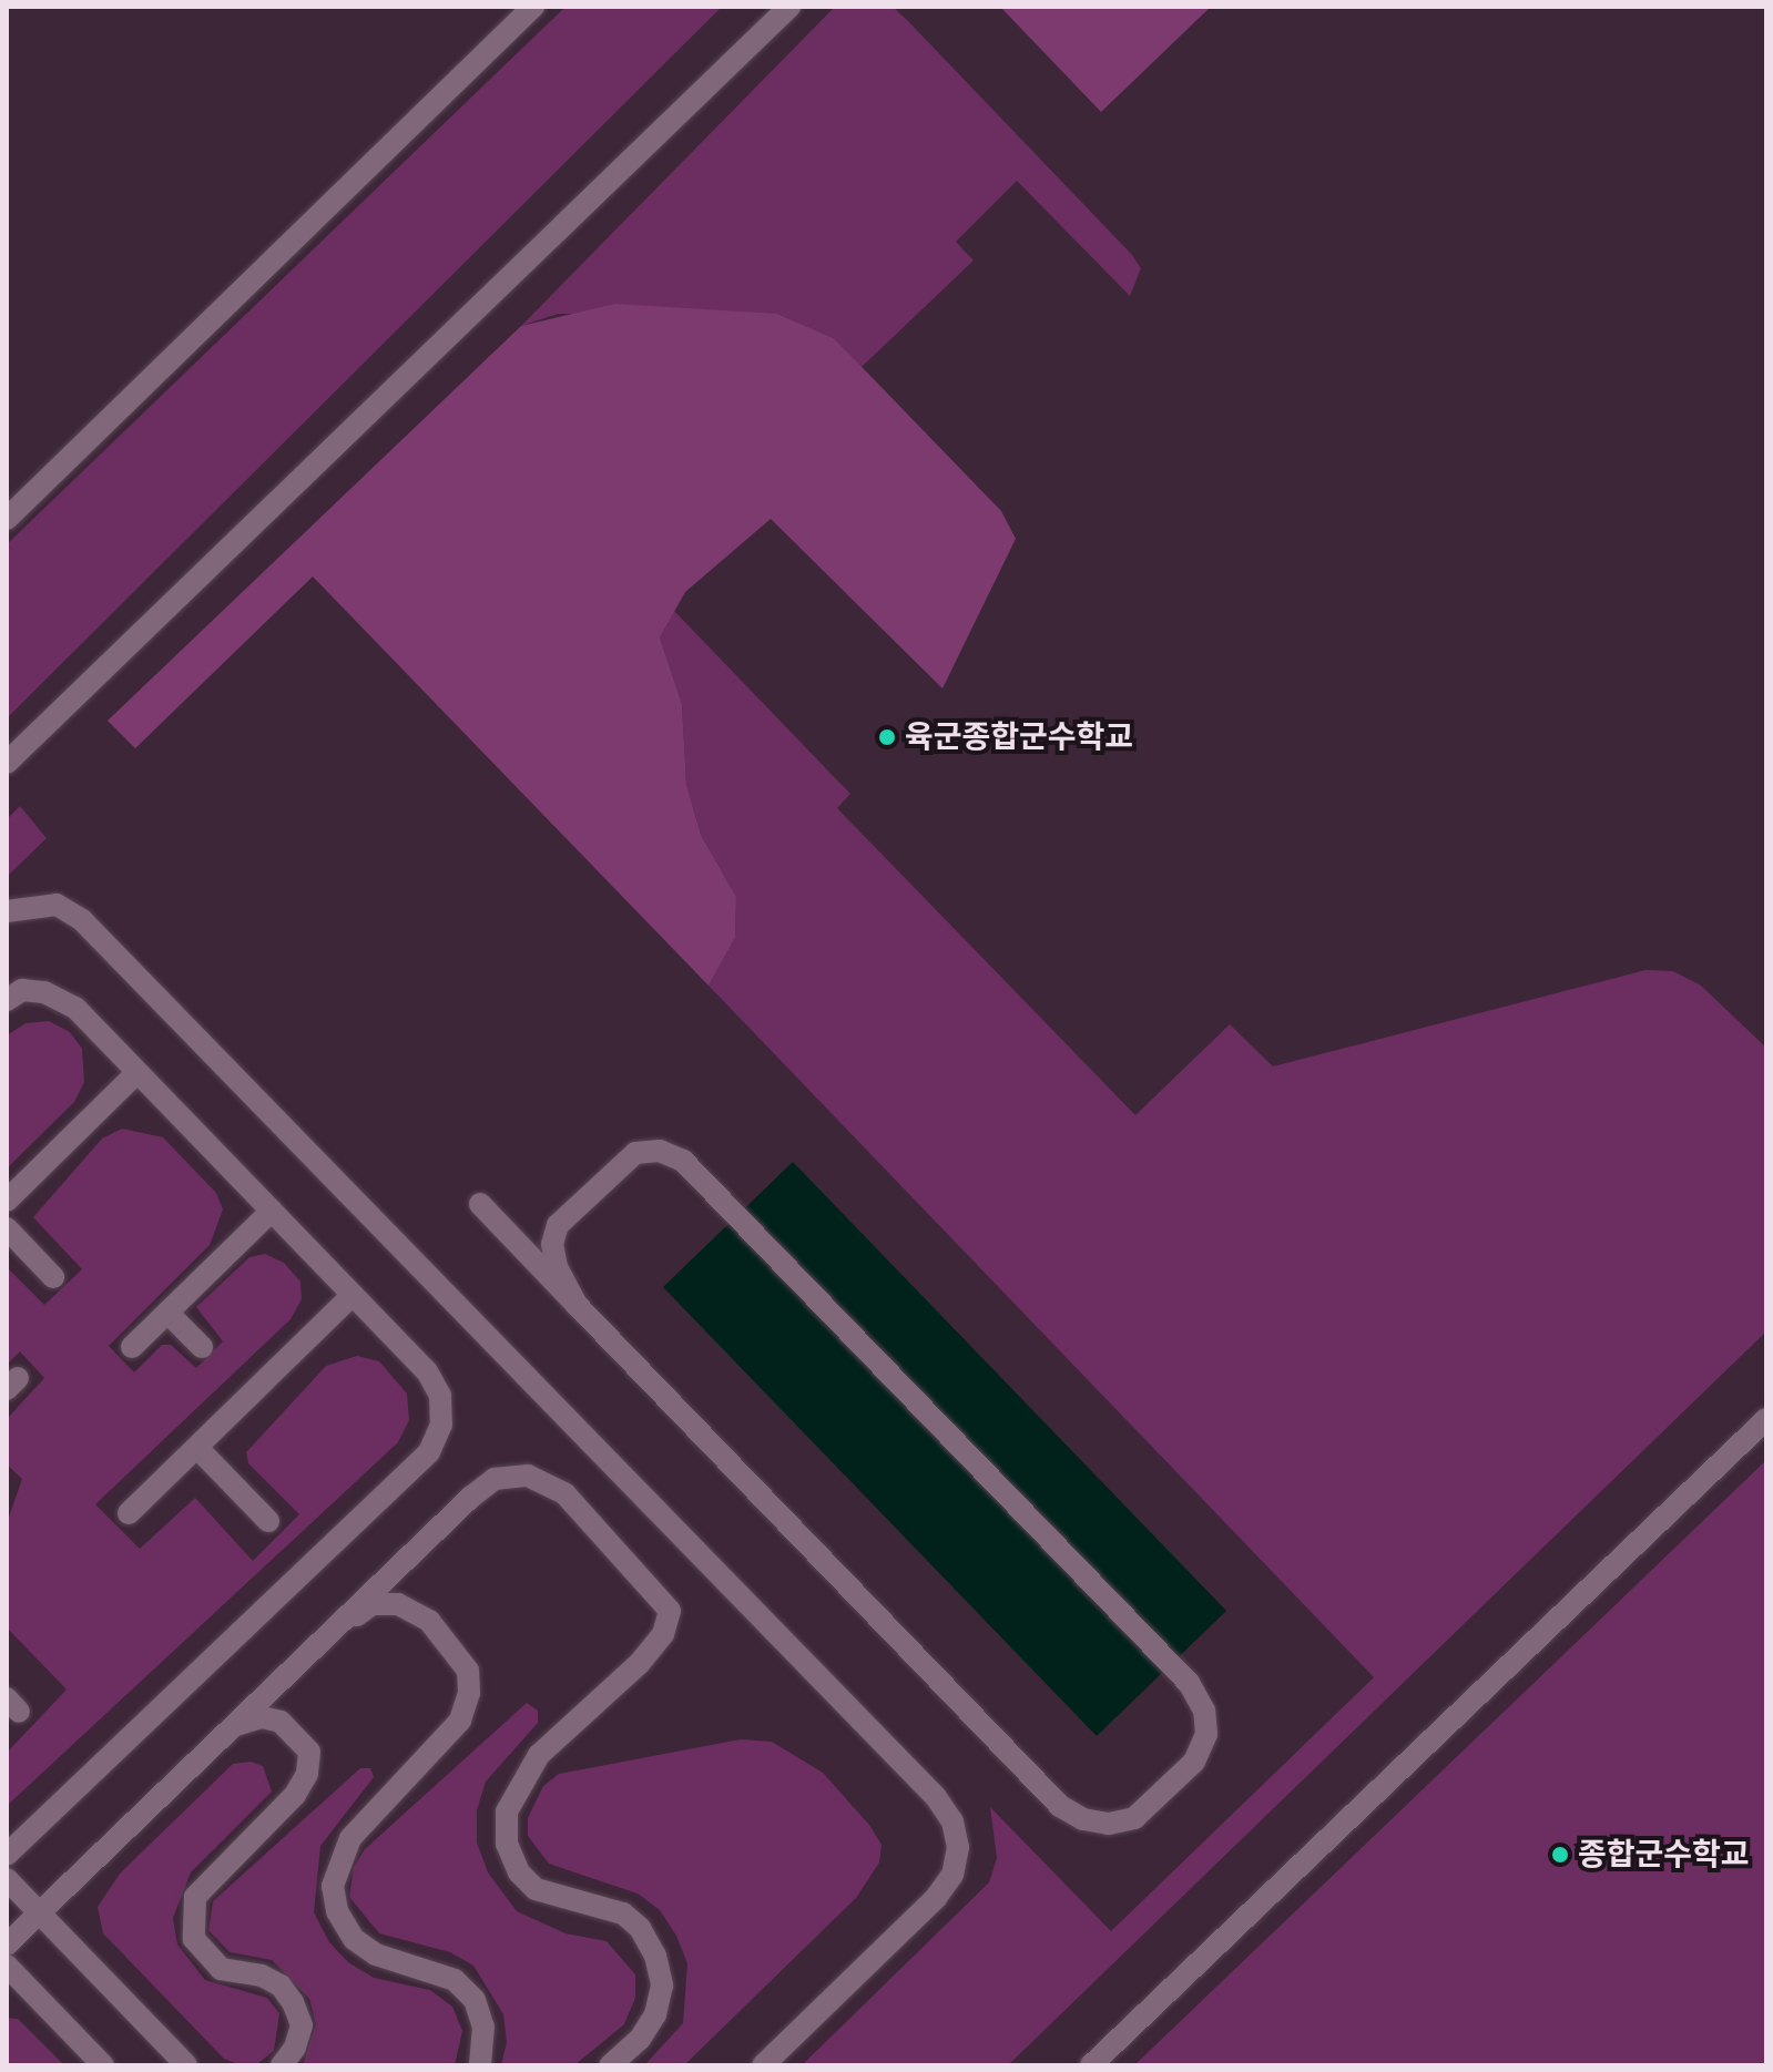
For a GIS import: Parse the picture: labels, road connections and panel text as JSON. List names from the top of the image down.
{
  "places": ["육군종합군수학교", "종합군수학교"]
}
